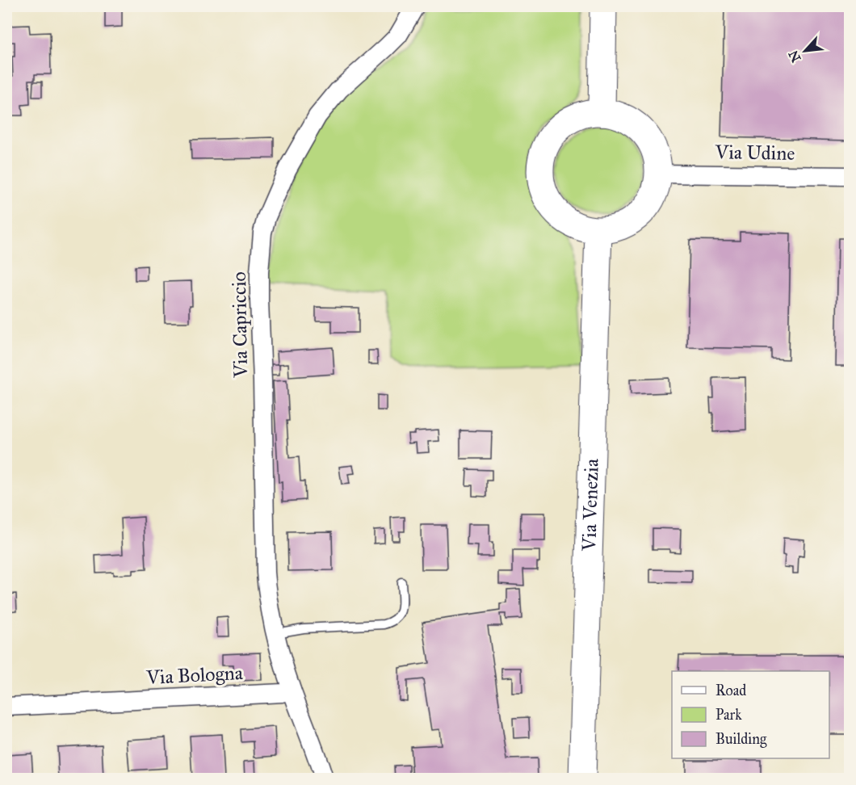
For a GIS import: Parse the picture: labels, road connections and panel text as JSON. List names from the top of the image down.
{
  "streets": {
    "main road": ["Via Venezia"],
    "street": ["Via Udine", "Via Capriccio", "Via Bologna"]
  },
  "crossings": [
    ["Via Udine", "Via Venezia"],
    ["Via Capriccio", "Via Bologna"]
  ],
  "legend": ["Road", "Park", "Building"],
  "north": "bottom left"
}
